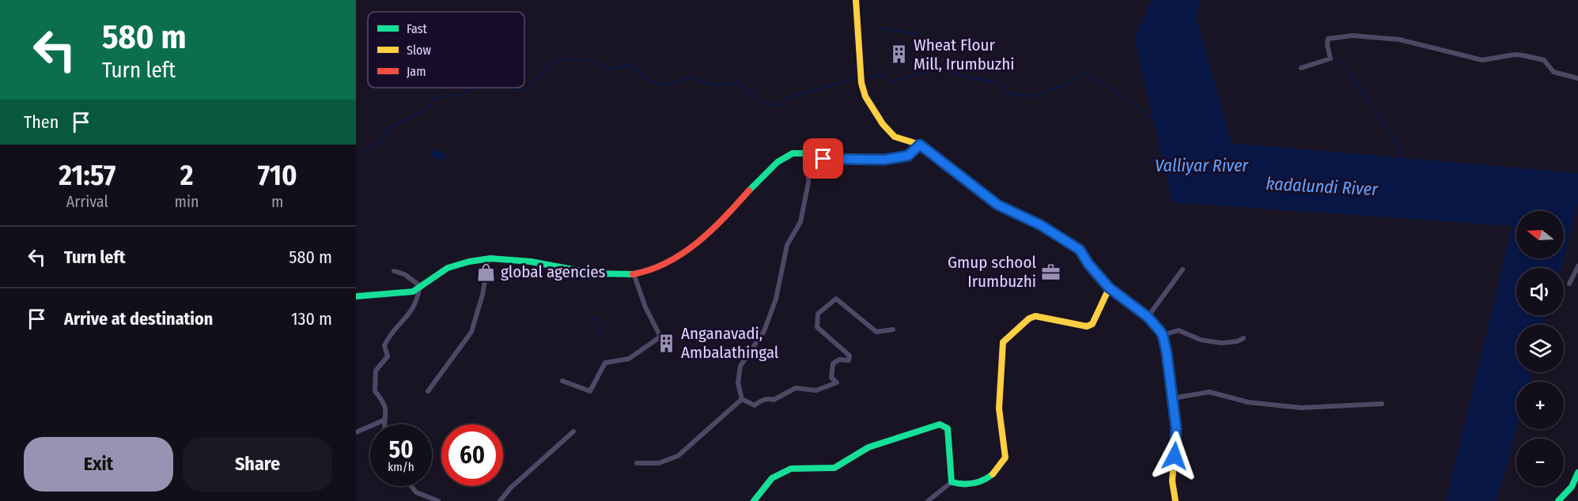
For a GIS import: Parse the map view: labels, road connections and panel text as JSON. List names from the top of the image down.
{
  "water": ["Valliyar River", "kadalundi River"],
  "places": {
    "building": ["Wheat Flour Mill, Irumbuzhi", "Anganavadi, Ambalathingal"],
    "shop": ["global agencies"],
    "office": ["Gmup school Irumbuzhi"]
  },
  "legend": ["Fast", "Slow", "Jam"],
  "north": "left",
  "page": {
    "turn": ["580 m", "Turn left"],
    "then": "Then",
    "eta": [
      "21:57",
      "Arrival",
      "2",
      "min",
      "710",
      "m"
    ],
    "map_buttons": ["+", "−"],
    "list": [
      {
        "name": "Turn left",
        "value": "580 m"
      },
      {
        "name": "Arrive at destination",
        "value": "130 m"
      }
    ],
    "speed": "50 km/h",
    "limit": "60",
    "buttons": ["Exit", "Share"]
  }
}
